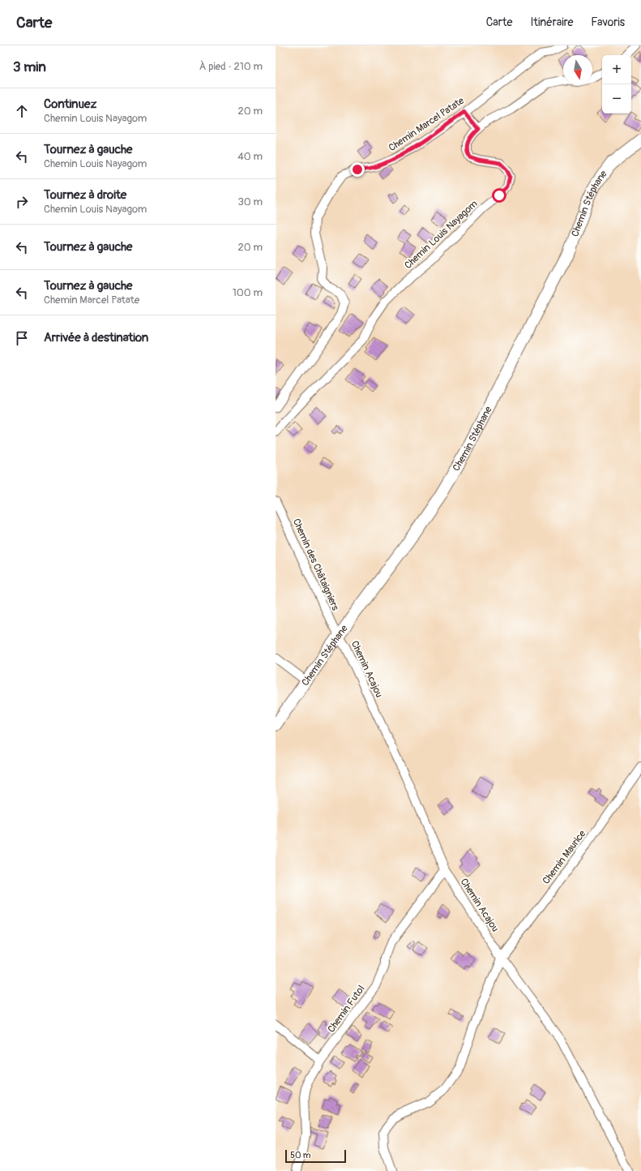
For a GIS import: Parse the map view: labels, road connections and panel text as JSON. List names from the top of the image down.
{
  "streets": {
    "main road": ["Chemin Stéphane"],
    "street": [
      "Chemin Marcel Patate",
      "Chemin Louis Nayagom",
      "Chemin des Châtaigniers",
      "Chemin Acajou",
      "Chemin Maurice",
      "Chemin Futol"
    ]
  },
  "crossings": [
    ["Chemin Stéphane", "Chemin des Châtaigniers"],
    ["Chemin Stéphane", "Chemin Acajou"],
    ["Chemin des Châtaigniers", "Chemin Acajou"],
    ["Chemin Acajou", "Chemin Maurice"],
    ["Chemin Acajou", "Chemin Futol"]
  ],
  "scale_bar": "50 m",
  "north": "bottom",
  "page": {
    "header": "Carte",
    "nav": ["Carte", "Itinéraire", "Favoris"],
    "heading": ["3 min", "À pied · 210 m"],
    "map_buttons": ["+", "−"],
    "list": [
      ["Continuez", "Chemin Louis Nayagom", "20 m"],
      ["Tournez à gauche", "Chemin Louis Nayagom", "40 m"],
      ["Tournez à droite", "Chemin Louis Nayagom", "30 m"],
      ["Tournez à gauche", "20 m"],
      ["Tournez à gauche", "Chemin Marcel Patate", "100 m"],
      "Arrivée à destination"
    ],
    "scale": "50 m"
  }
}
